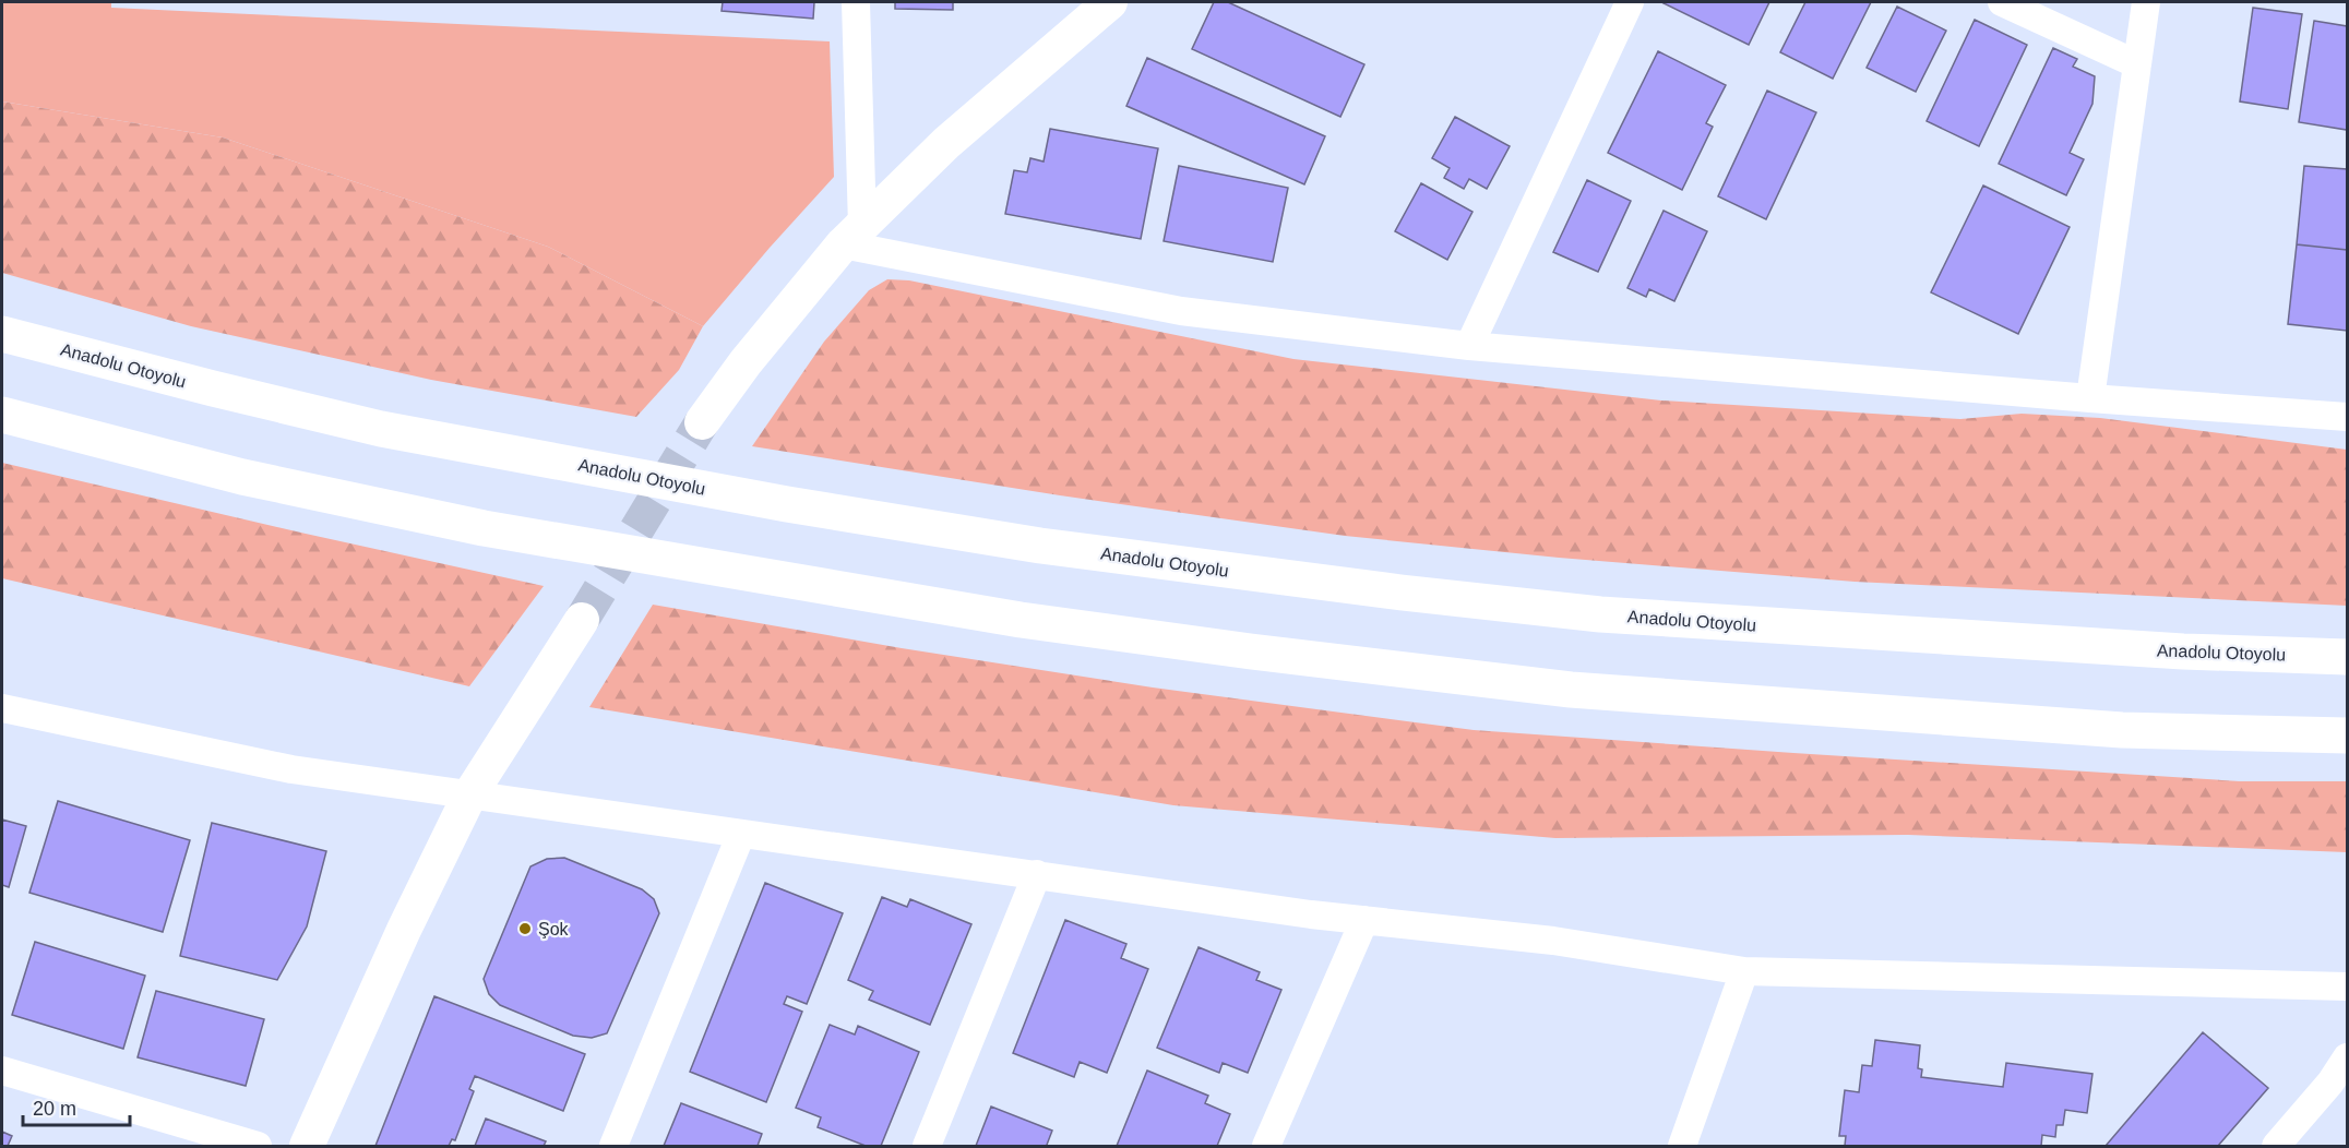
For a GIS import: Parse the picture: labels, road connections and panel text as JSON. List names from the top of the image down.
{
  "streets": {
    "highway": ["Anadolu Otoyolu"]
  },
  "places": ["Şok"],
  "scale_bar": "20 m"
}
